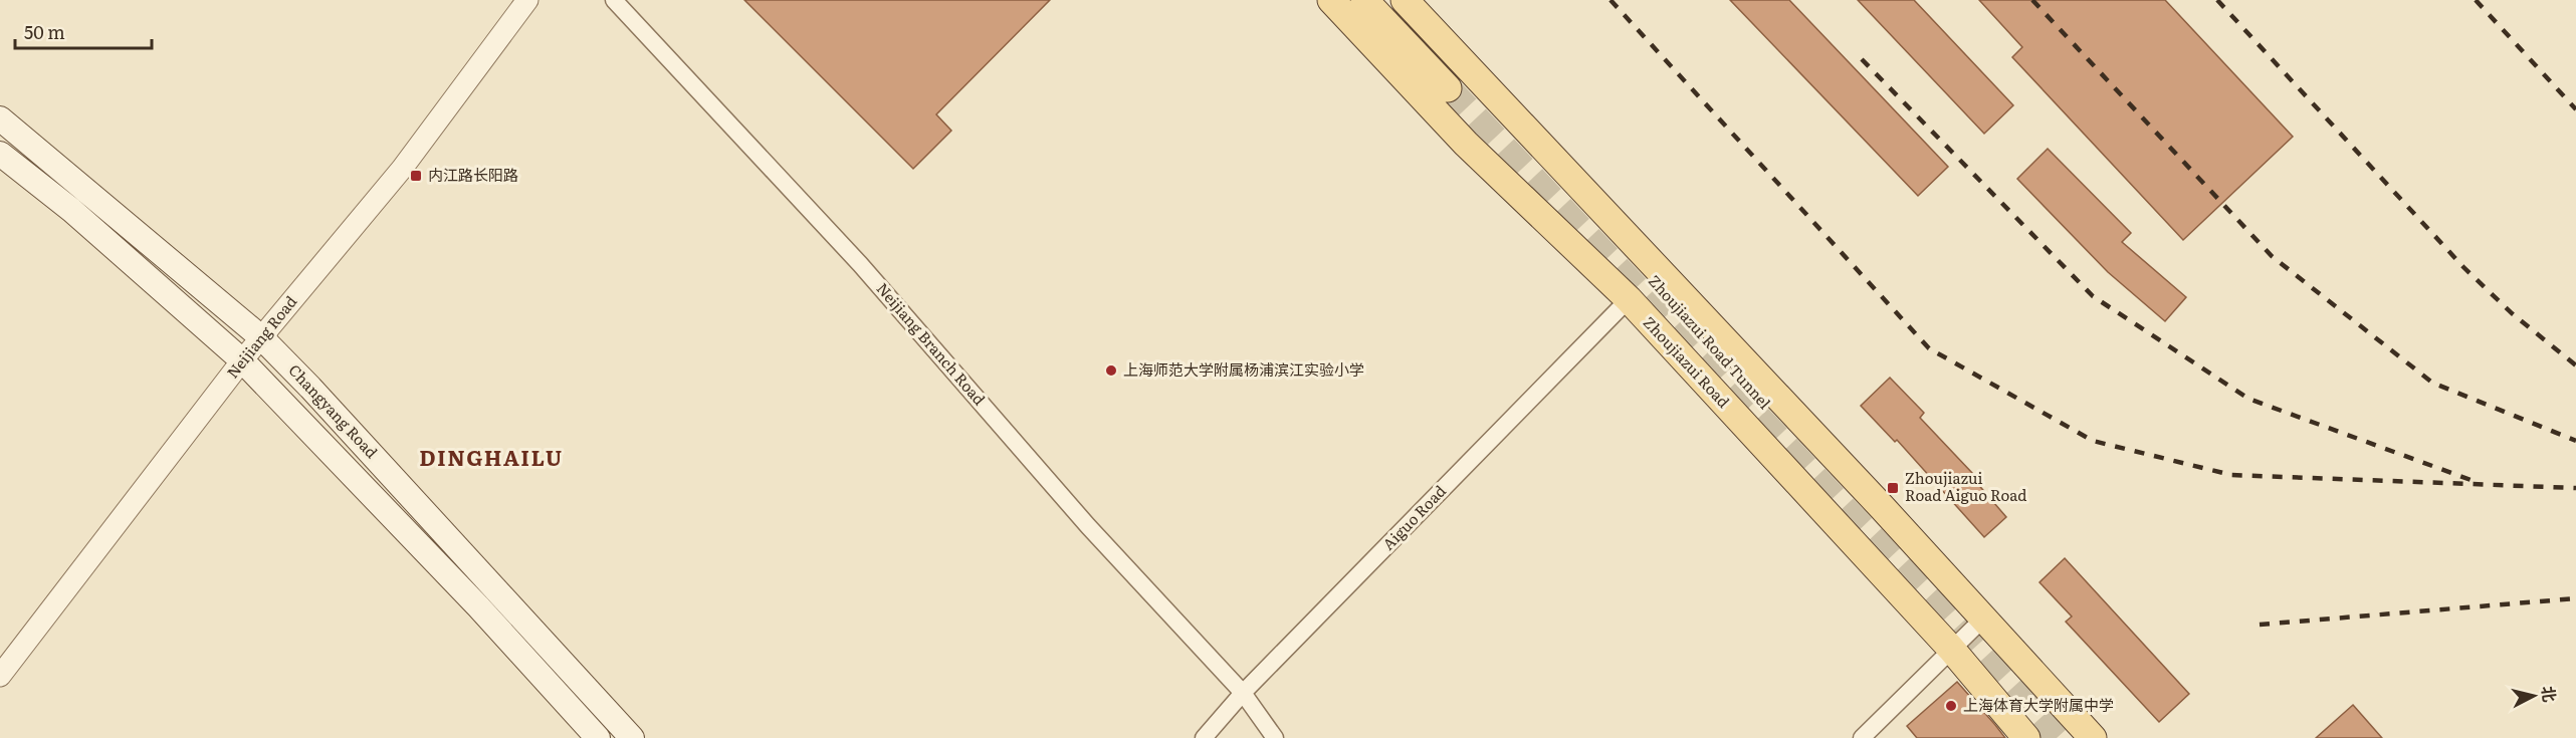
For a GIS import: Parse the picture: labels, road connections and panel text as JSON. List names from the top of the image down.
{
  "streets": {
    "main road": ["Zhoujiazui Road Tunnel", "Zhoujiazui Road", "Changyang Road"],
    "street": ["Neijiang Road", "Neijiang Branch Road", "Aiguo Road"]
  },
  "crossings": [
    ["Neijiang Road", "Changyang Road"],
    ["Neijiang Branch Road", "Aiguo Road"],
    ["Zhoujiazui Road", "Aiguo Road"]
  ],
  "districts": ["DINGHAILU"],
  "places": {
    "transit": ["内江路长阳路", "Zhoujiazui Road Aiguo Road"],
    "other": ["上海师范大学附属杨浦滨江实验小学", "上海体育大学附属中学"]
  },
  "scale_bar": "50 m",
  "north": "right"
}
